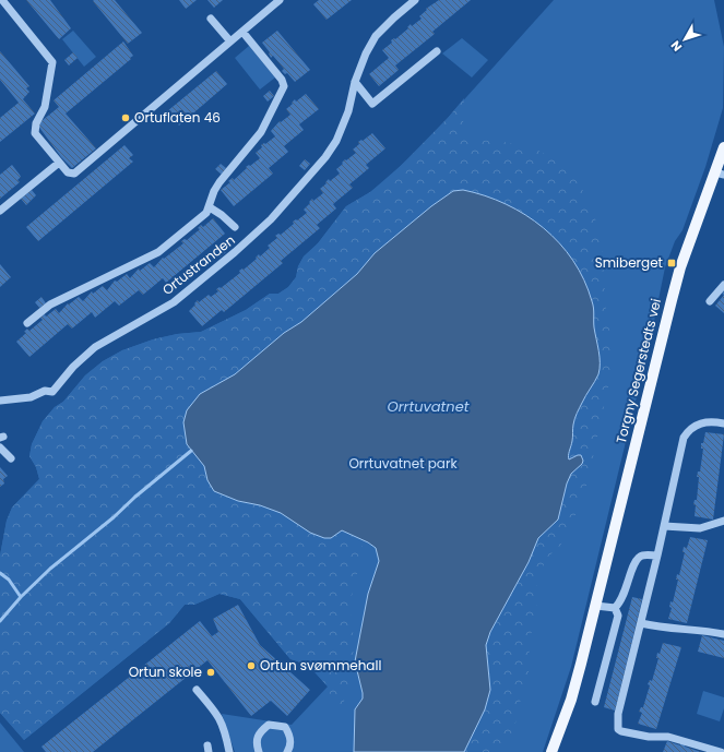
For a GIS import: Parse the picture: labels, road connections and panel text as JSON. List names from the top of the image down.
{
  "streets": {
    "main road": ["Torgny Segerstedts vei"],
    "street": ["Ortustranden"]
  },
  "water": ["Orrtuvatnet"],
  "parks": ["Orrtuvatnet park"],
  "places": {
    "other": ["Ortuflaten 46", "Ortun svømmehall", "Ortun skole"],
    "transit": ["Smiberget"]
  },
  "north": "bottom left"
}
